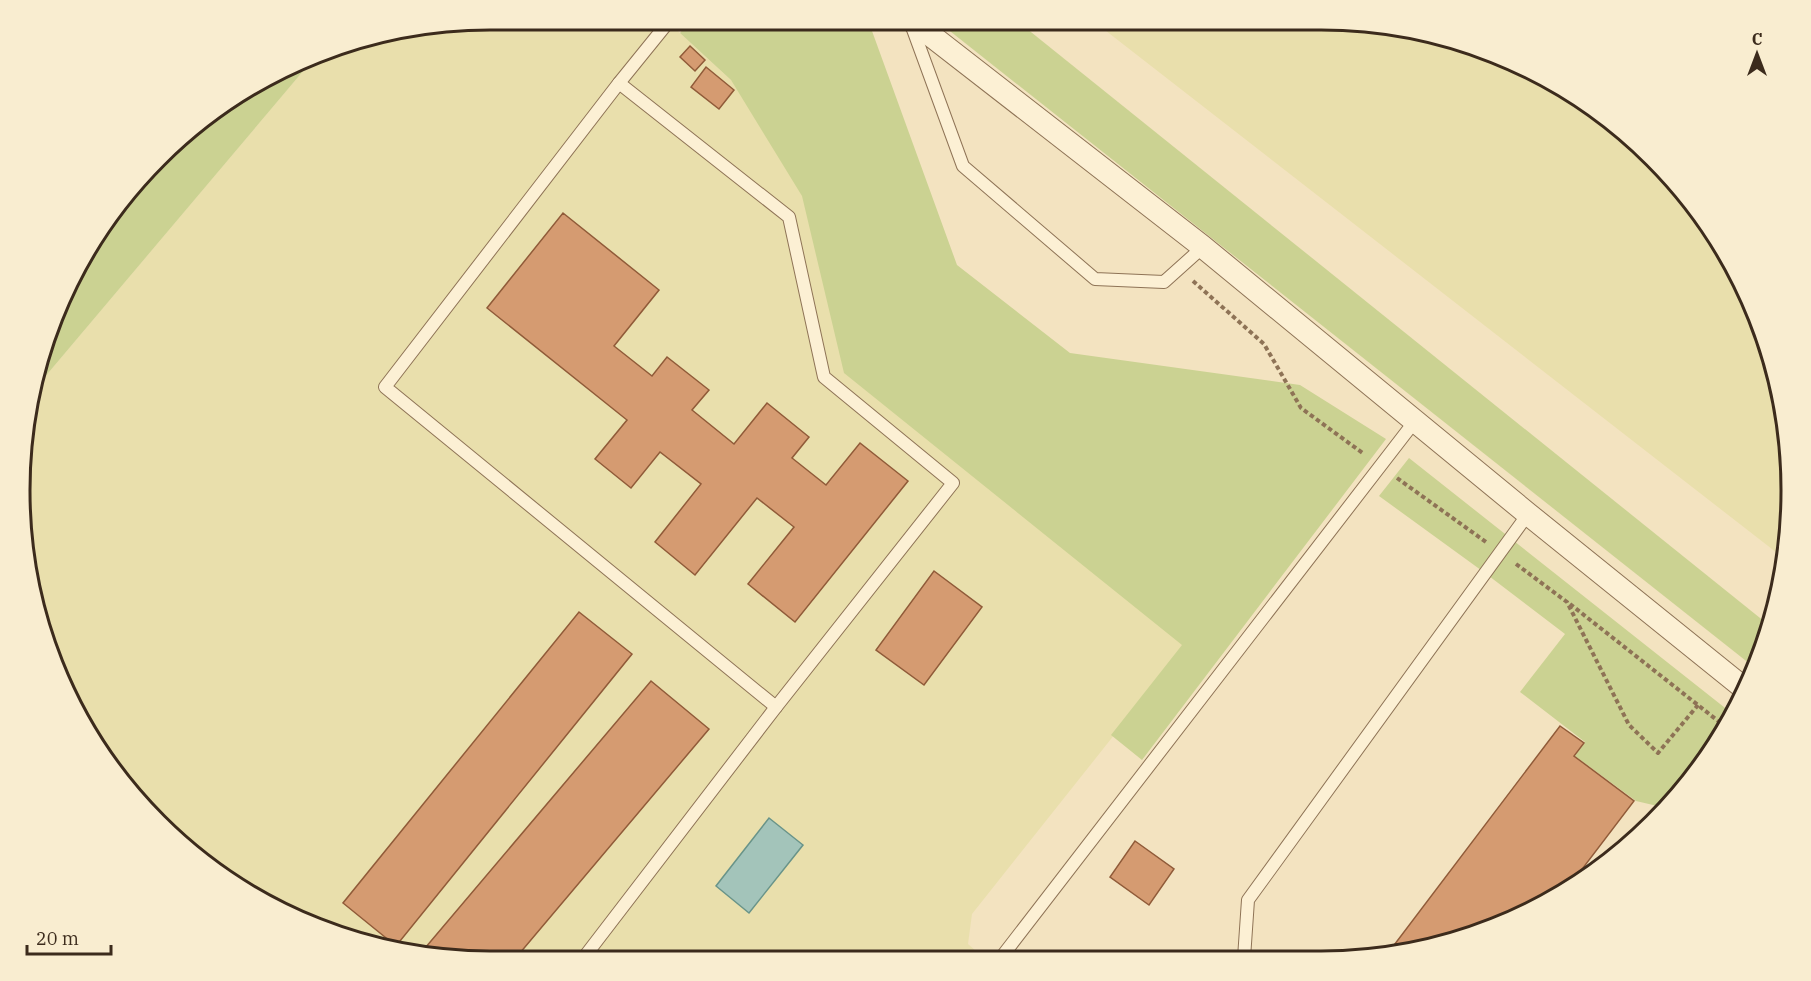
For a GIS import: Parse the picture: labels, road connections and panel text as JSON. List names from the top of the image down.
{
  "scale_bar": "20 m",
  "north": "top"
}
